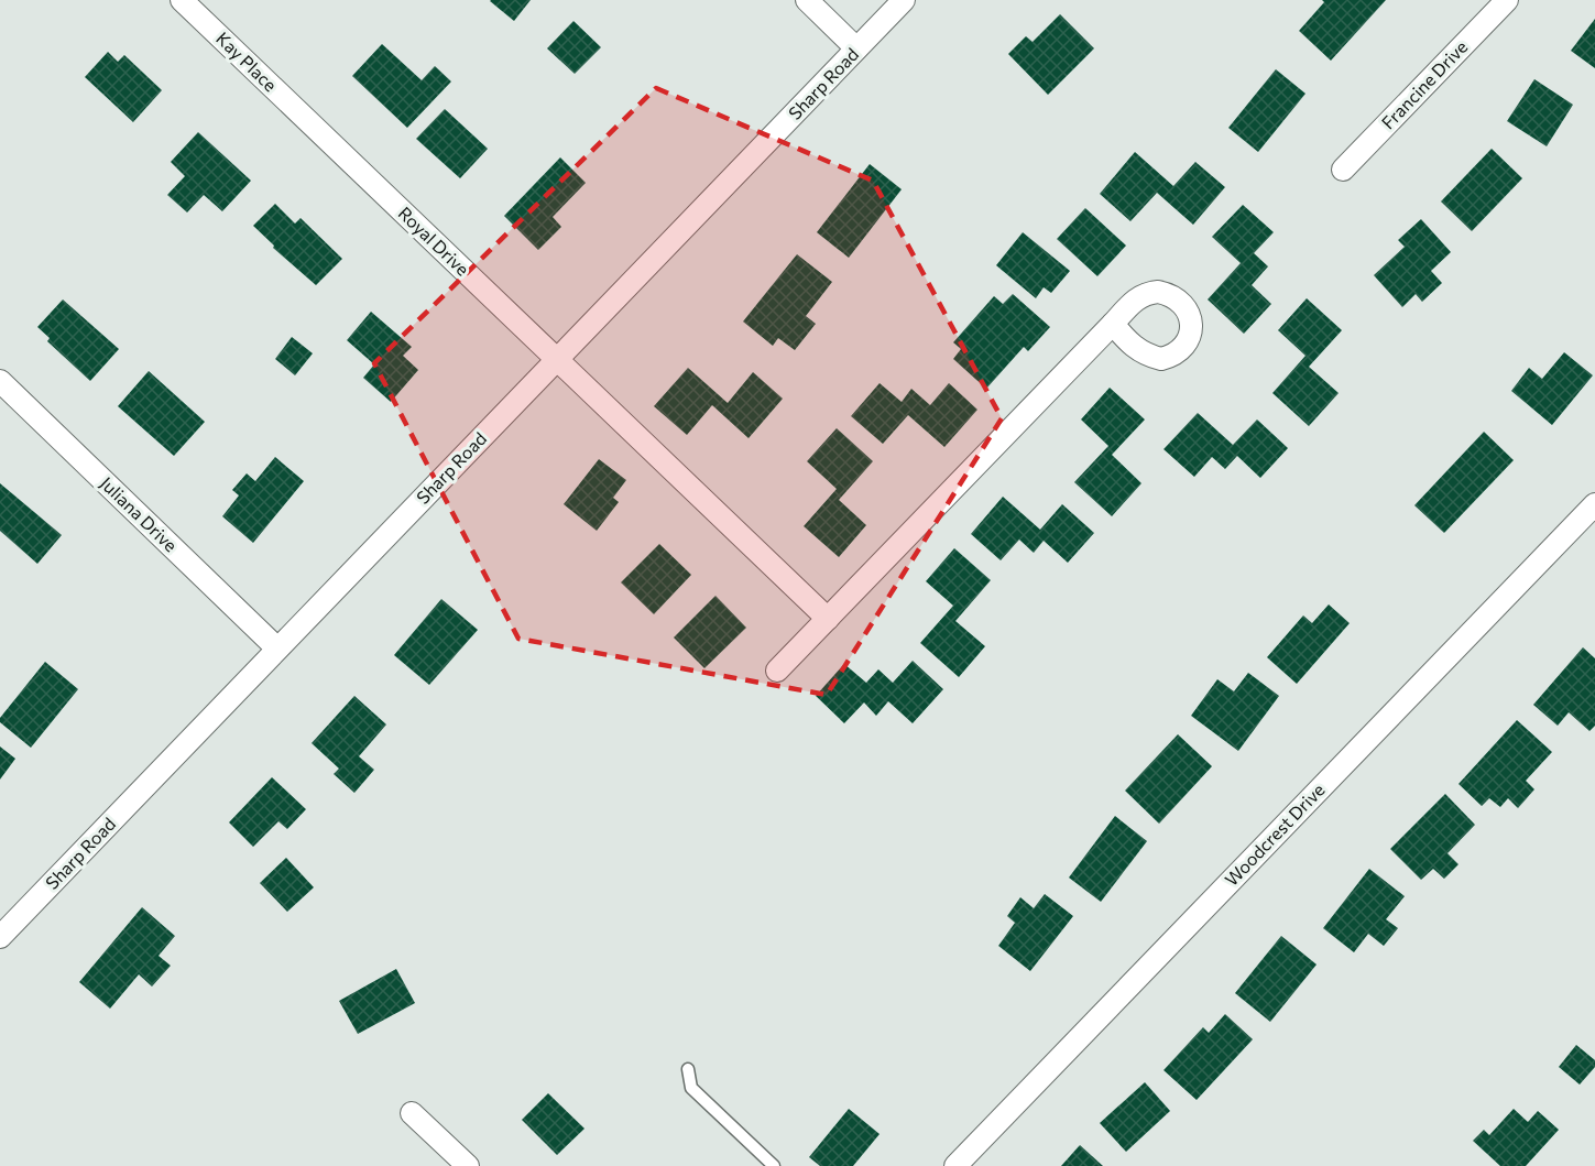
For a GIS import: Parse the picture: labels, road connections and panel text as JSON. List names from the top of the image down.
{
  "streets": {
    "street": [
      "Kay Place",
      "Sharp Road",
      "Francine Drive",
      "Royal Drive",
      "Juliana Drive",
      "Woodcrest Drive"
    ]
  },
  "crossings": [
    ["Kay Place", "Royal Drive"],
    ["Sharp Road", "Royal Drive"],
    ["Sharp Road", "Juliana Drive"]
  ]
}
